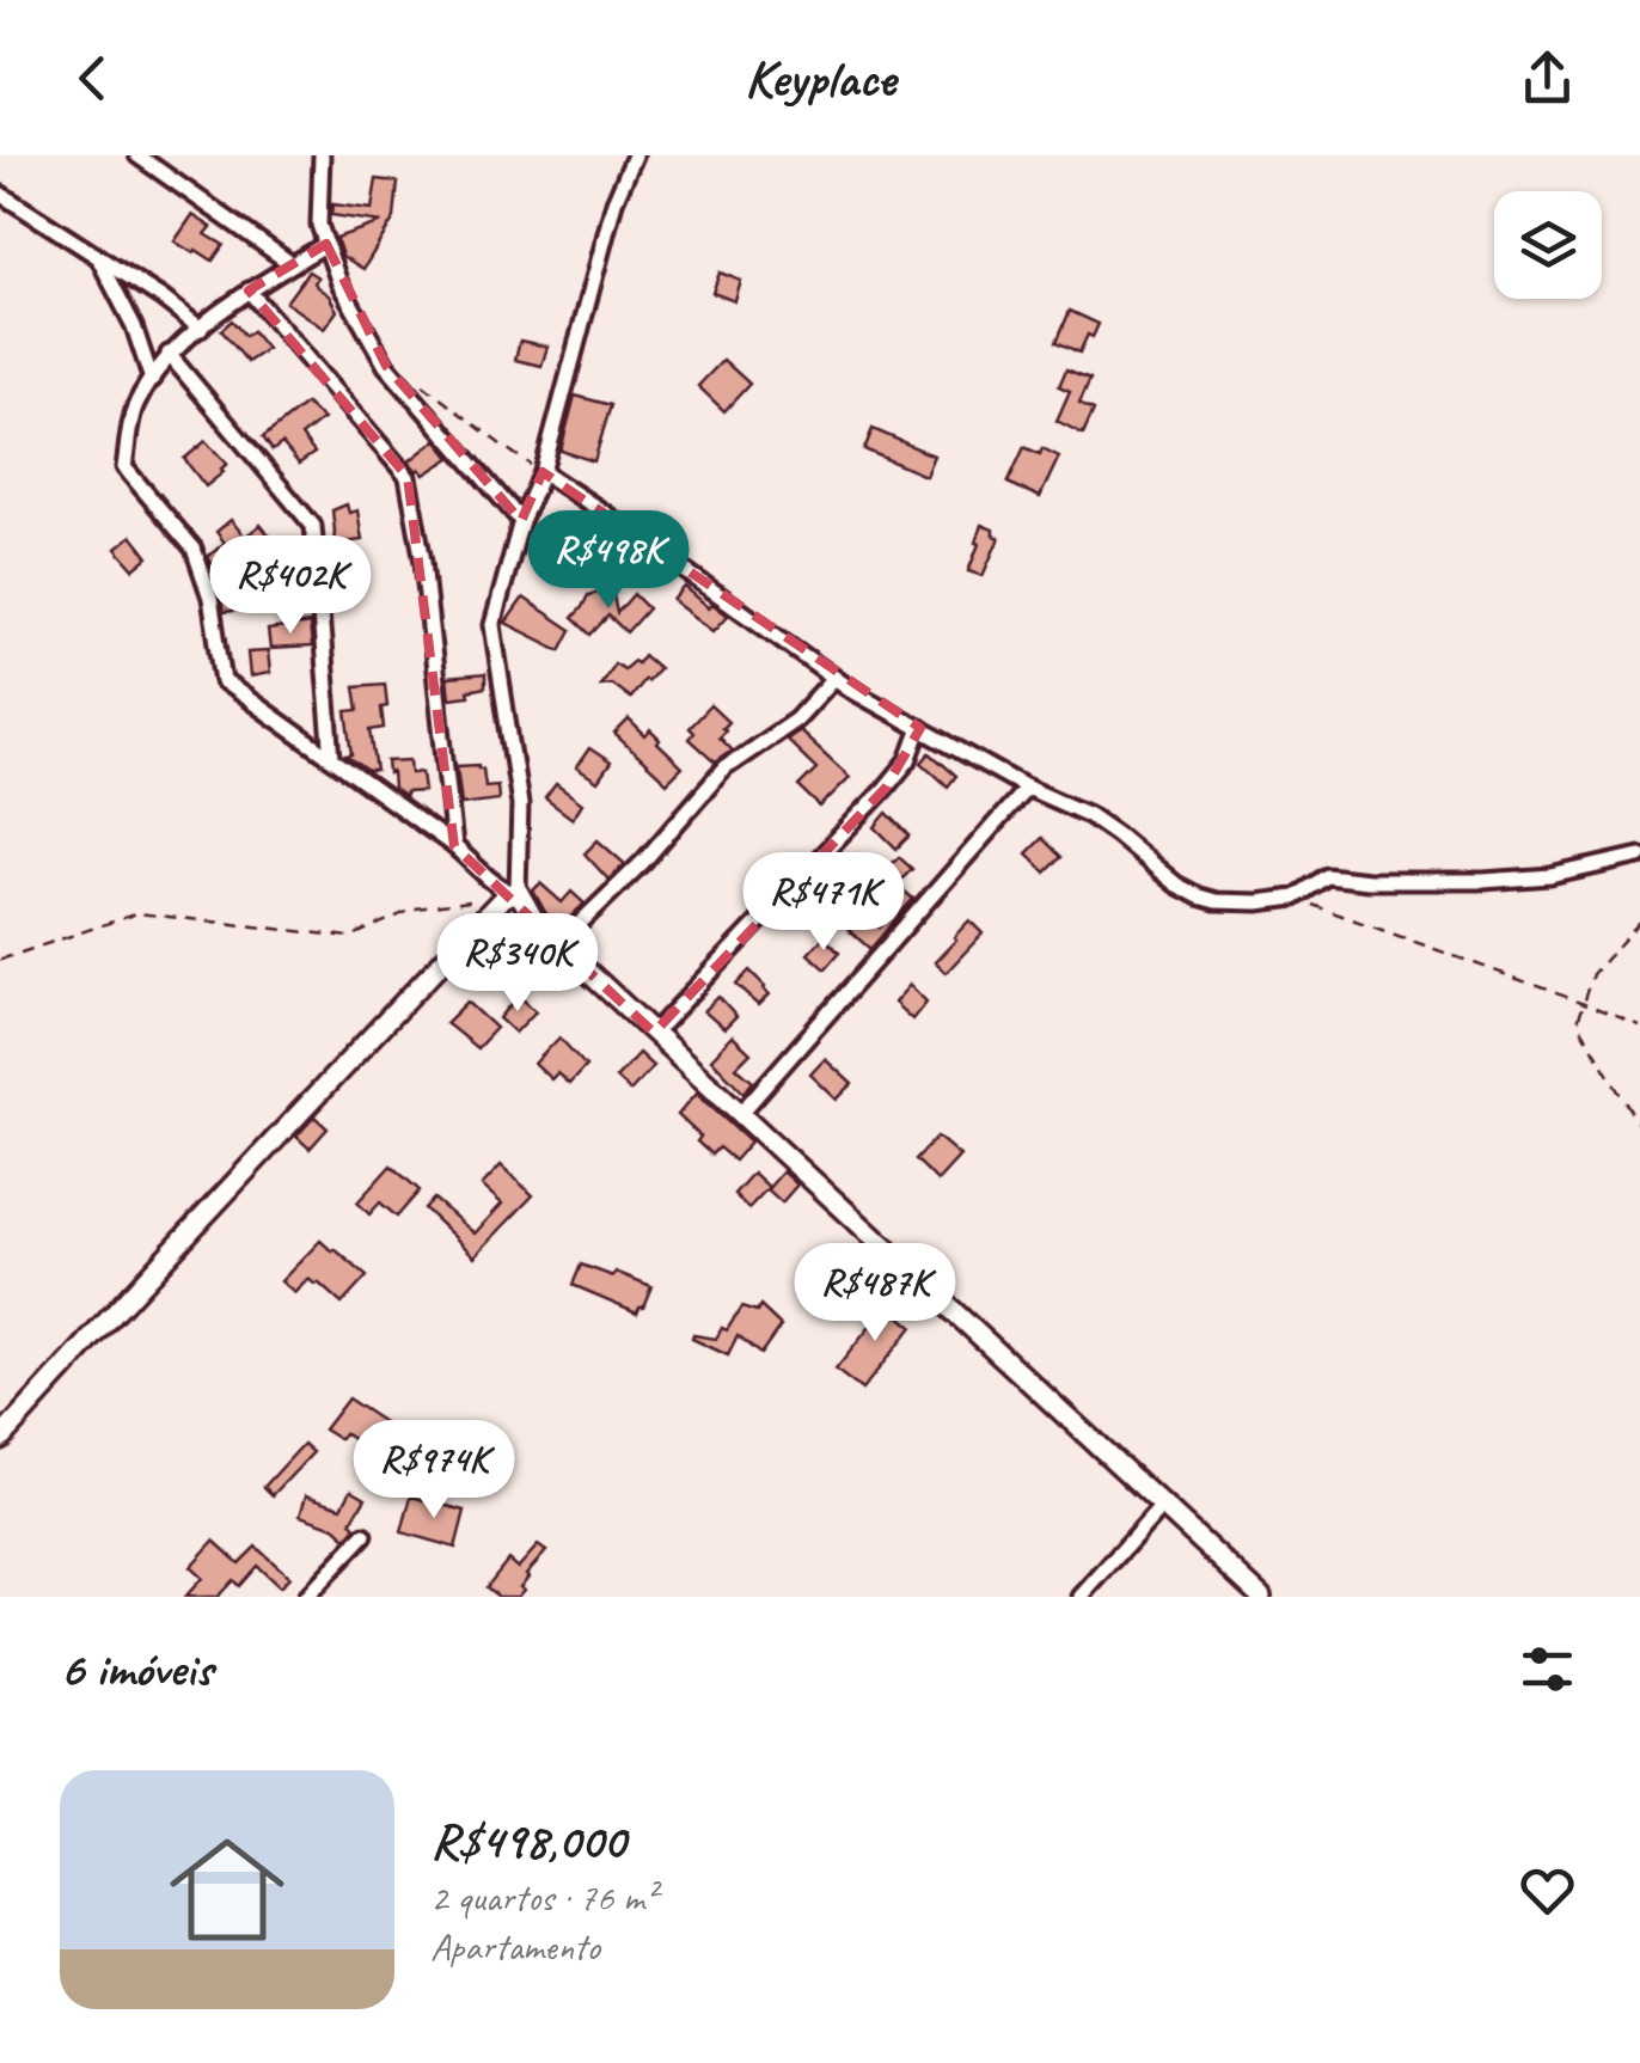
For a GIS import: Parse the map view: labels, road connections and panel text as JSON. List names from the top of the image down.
{
  "page": {
    "header": "Keyplace",
    "price": [
      "R$498K",
      "R$402K",
      "R$471K",
      "R$340K",
      "R$487K",
      "R$974K"
    ],
    "heading": "6 imóveis",
    "list": [
      {
        "name": "R$498,000",
        "note": "2 quartos · 76 m² · Apartamento"
      }
    ]
  }
}
